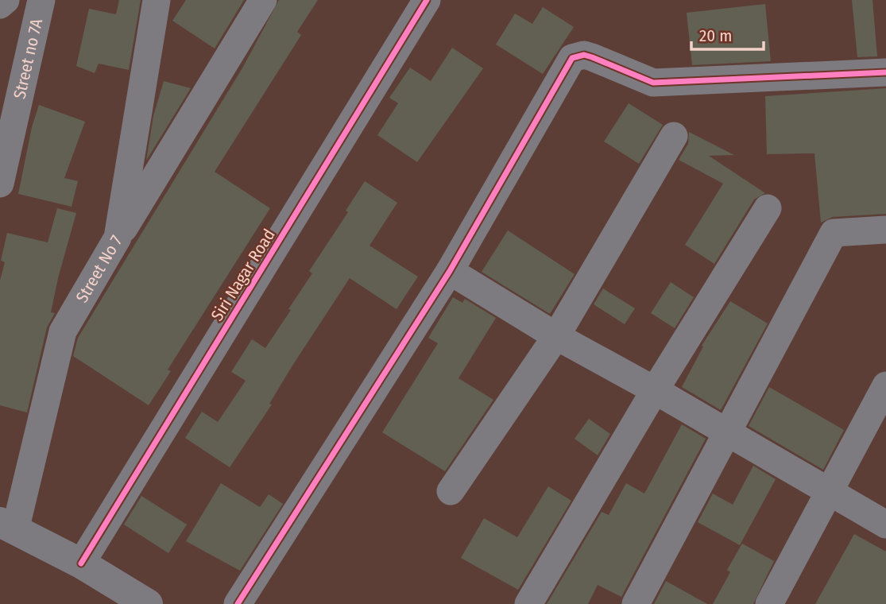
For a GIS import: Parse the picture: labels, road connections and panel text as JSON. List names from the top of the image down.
{
  "streets": {
    "street": ["Street no 7A", "Street No 7", "Siri Nagar Road"]
  },
  "scale_bar": "20 m"
}
